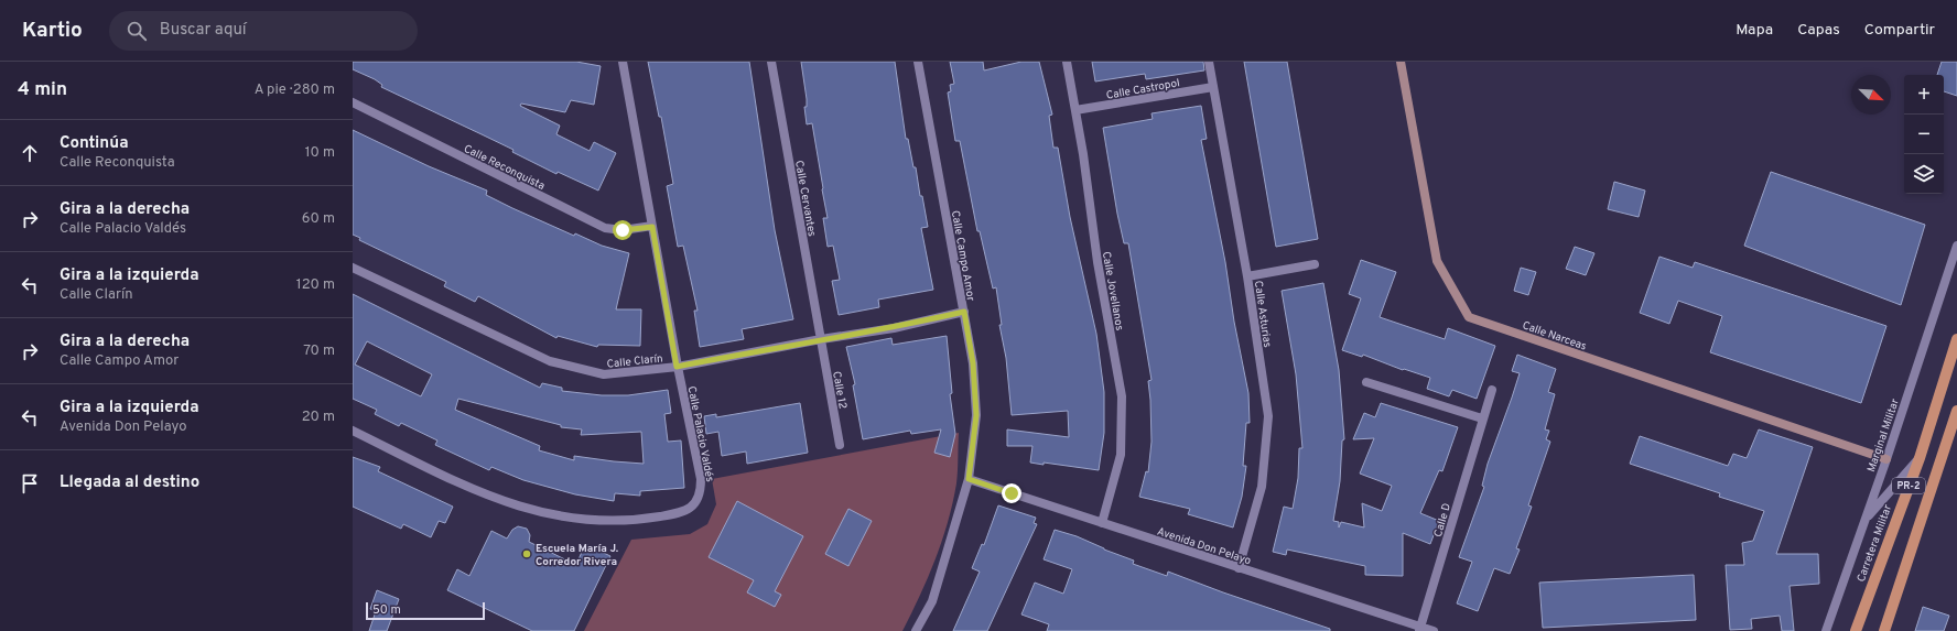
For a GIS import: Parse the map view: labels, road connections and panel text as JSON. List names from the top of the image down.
{
  "streets": {
    "main road": ["PR-2", "Carretera Militar"],
    "street": [
      "Calle Castropol",
      "Calle Reconquista",
      "Calle Cervantes",
      "Calle Campo Amor",
      "Calle Jovellanos",
      "Calle Asturias",
      "Calle Narceas",
      "Calle Clarín",
      "Calle 12",
      "Calle Palacio Valdés",
      "Marginal Militar",
      "Calle D",
      "Avenida Don Pelayo"
    ]
  },
  "crossings": [
    ["Calle Castropol", "Calle Jovellanos"],
    ["Calle Castropol", "Calle Asturias"],
    ["Calle Reconquista", "Calle Palacio Valdés"],
    ["Calle Cervantes", "Calle Clarín"],
    ["Calle Cervantes", "Calle 12"],
    ["Calle Campo Amor", "Calle Clarín"],
    ["Calle Campo Amor", "Avenida Don Pelayo"],
    ["Calle Jovellanos", "Avenida Don Pelayo"],
    ["Calle Asturias", "Avenida Don Pelayo"],
    ["Calle Narceas", "Marginal Militar"],
    ["Calle Clarín", "Calle 12"],
    ["Calle Clarín", "Calle Palacio Valdés"],
    ["Calle D", "Avenida Don Pelayo"]
  ],
  "places": ["Escuela María J. Corredor Rivera"],
  "scale_bar": "50 m",
  "north": "bottom right",
  "page": {
    "header": "Kartio",
    "search": "Buscar aquí",
    "nav": ["Mapa", "Capas", "Compartir"],
    "heading": ["4 min", "A pie · 280 m"],
    "map_buttons": ["+", "−"],
    "list": [
      ["Continúa", "Calle Reconquista", "10 m"],
      ["Gira a la derecha", "Calle Palacio Valdés", "60 m"],
      ["Gira a la izquierda", "Calle Clarín", "120 m"],
      ["Gira a la derecha", "Calle Campo Amor", "70 m"],
      ["Gira a la izquierda", "Avenida Don Pelayo", "20 m"],
      "Llegada al destino"
    ],
    "scale": "50 m"
  }
}
